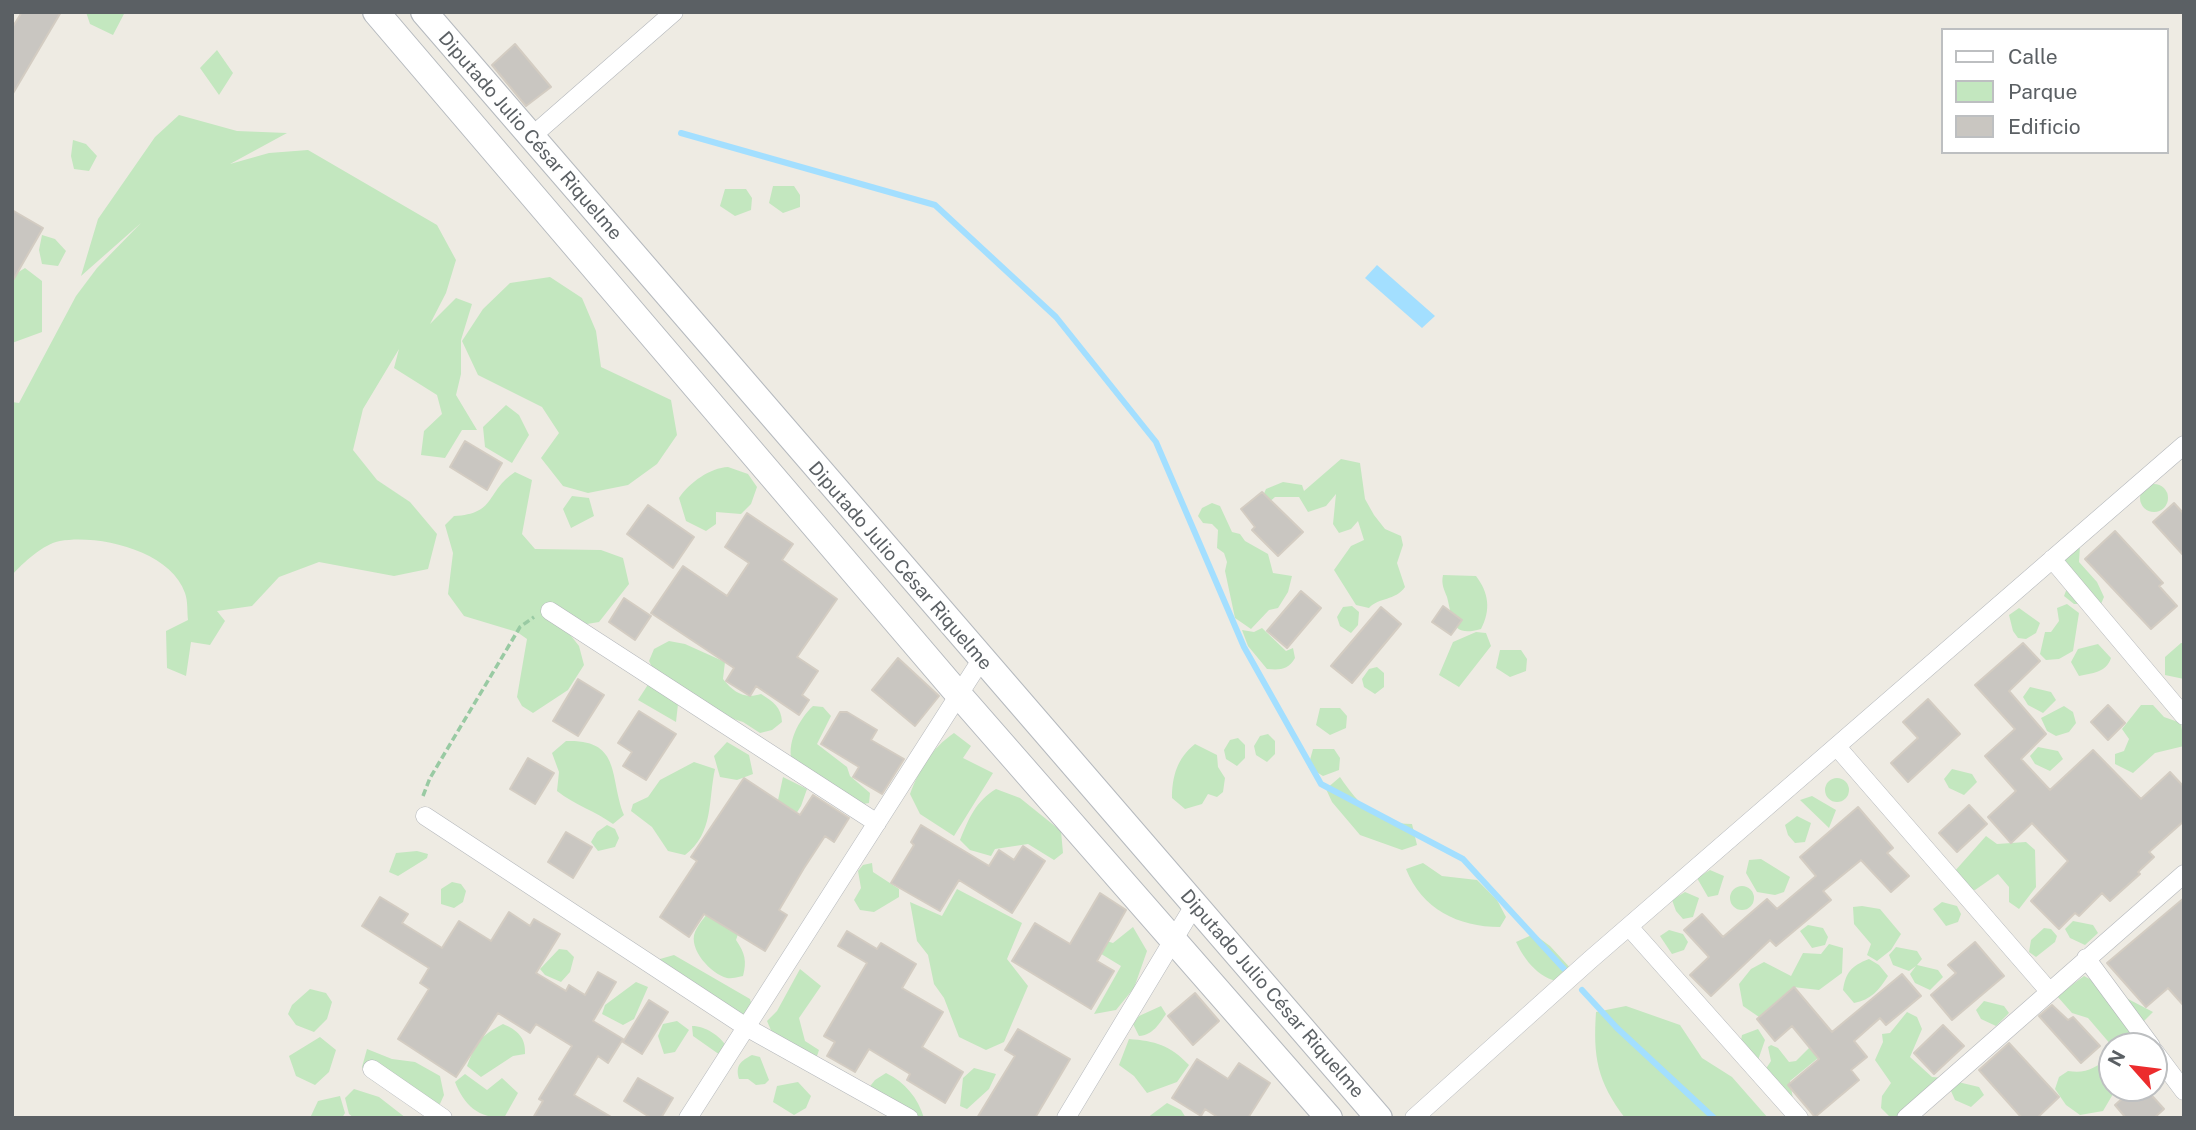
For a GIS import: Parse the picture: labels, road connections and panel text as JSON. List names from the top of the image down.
{
  "streets": {
    "street": ["Diputado Julio César Riquelme"]
  },
  "legend": ["Calle", "Parque", "Edificio"],
  "north": "top left"
}
